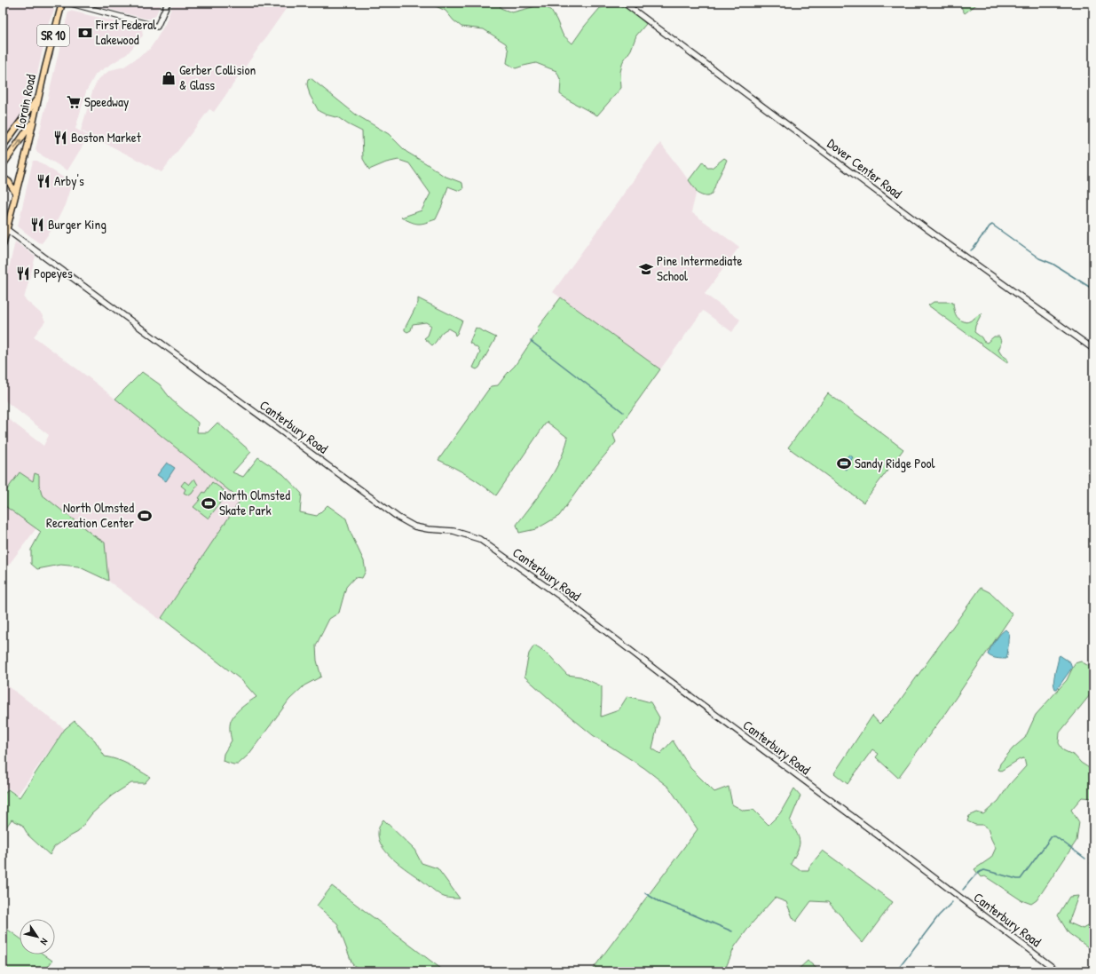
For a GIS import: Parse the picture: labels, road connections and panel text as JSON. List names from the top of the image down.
{
  "streets": {
    "main road": ["SR 10", "Lorain Road"],
    "street": ["Dover Center Road", "Canterbury Road"]
  },
  "crossings": [
    ["Lorain Road", "Canterbury Road"]
  ],
  "places": {
    "bank": ["First Federal Lakewood"],
    "shop": ["Gerber Collision & Glass"],
    "supermarket": ["Speedway"],
    "restaurant": [
      "Boston Market",
      "Arby's",
      "Burger King",
      "Popeyes"
    ],
    "school or university": ["Pine Intermediate School"],
    "sports": ["Sandy Ridge Pool", "North Olmsted Skate Park", "North Olmsted Recreation Center"]
  },
  "north": "bottom right"
}
